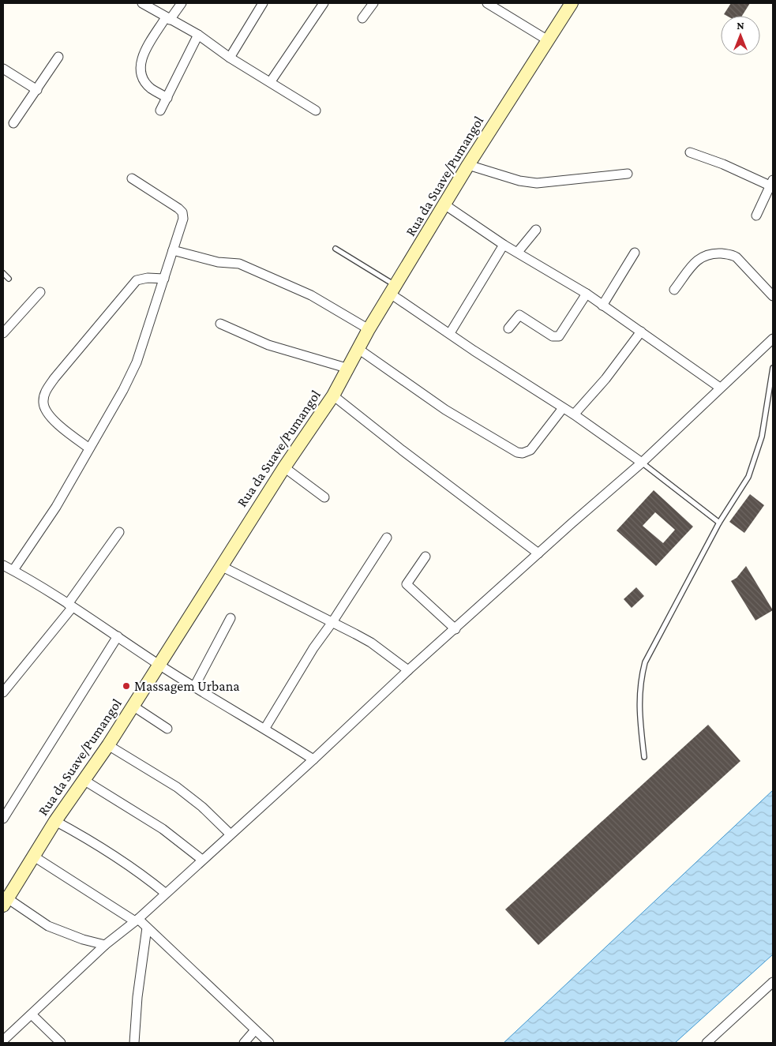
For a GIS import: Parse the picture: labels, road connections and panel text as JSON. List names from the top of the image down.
{
  "streets": {
    "street": ["Rua da Suave/Pumangol"]
  },
  "places": ["Massagem Urbana"],
  "north": "top"
}
